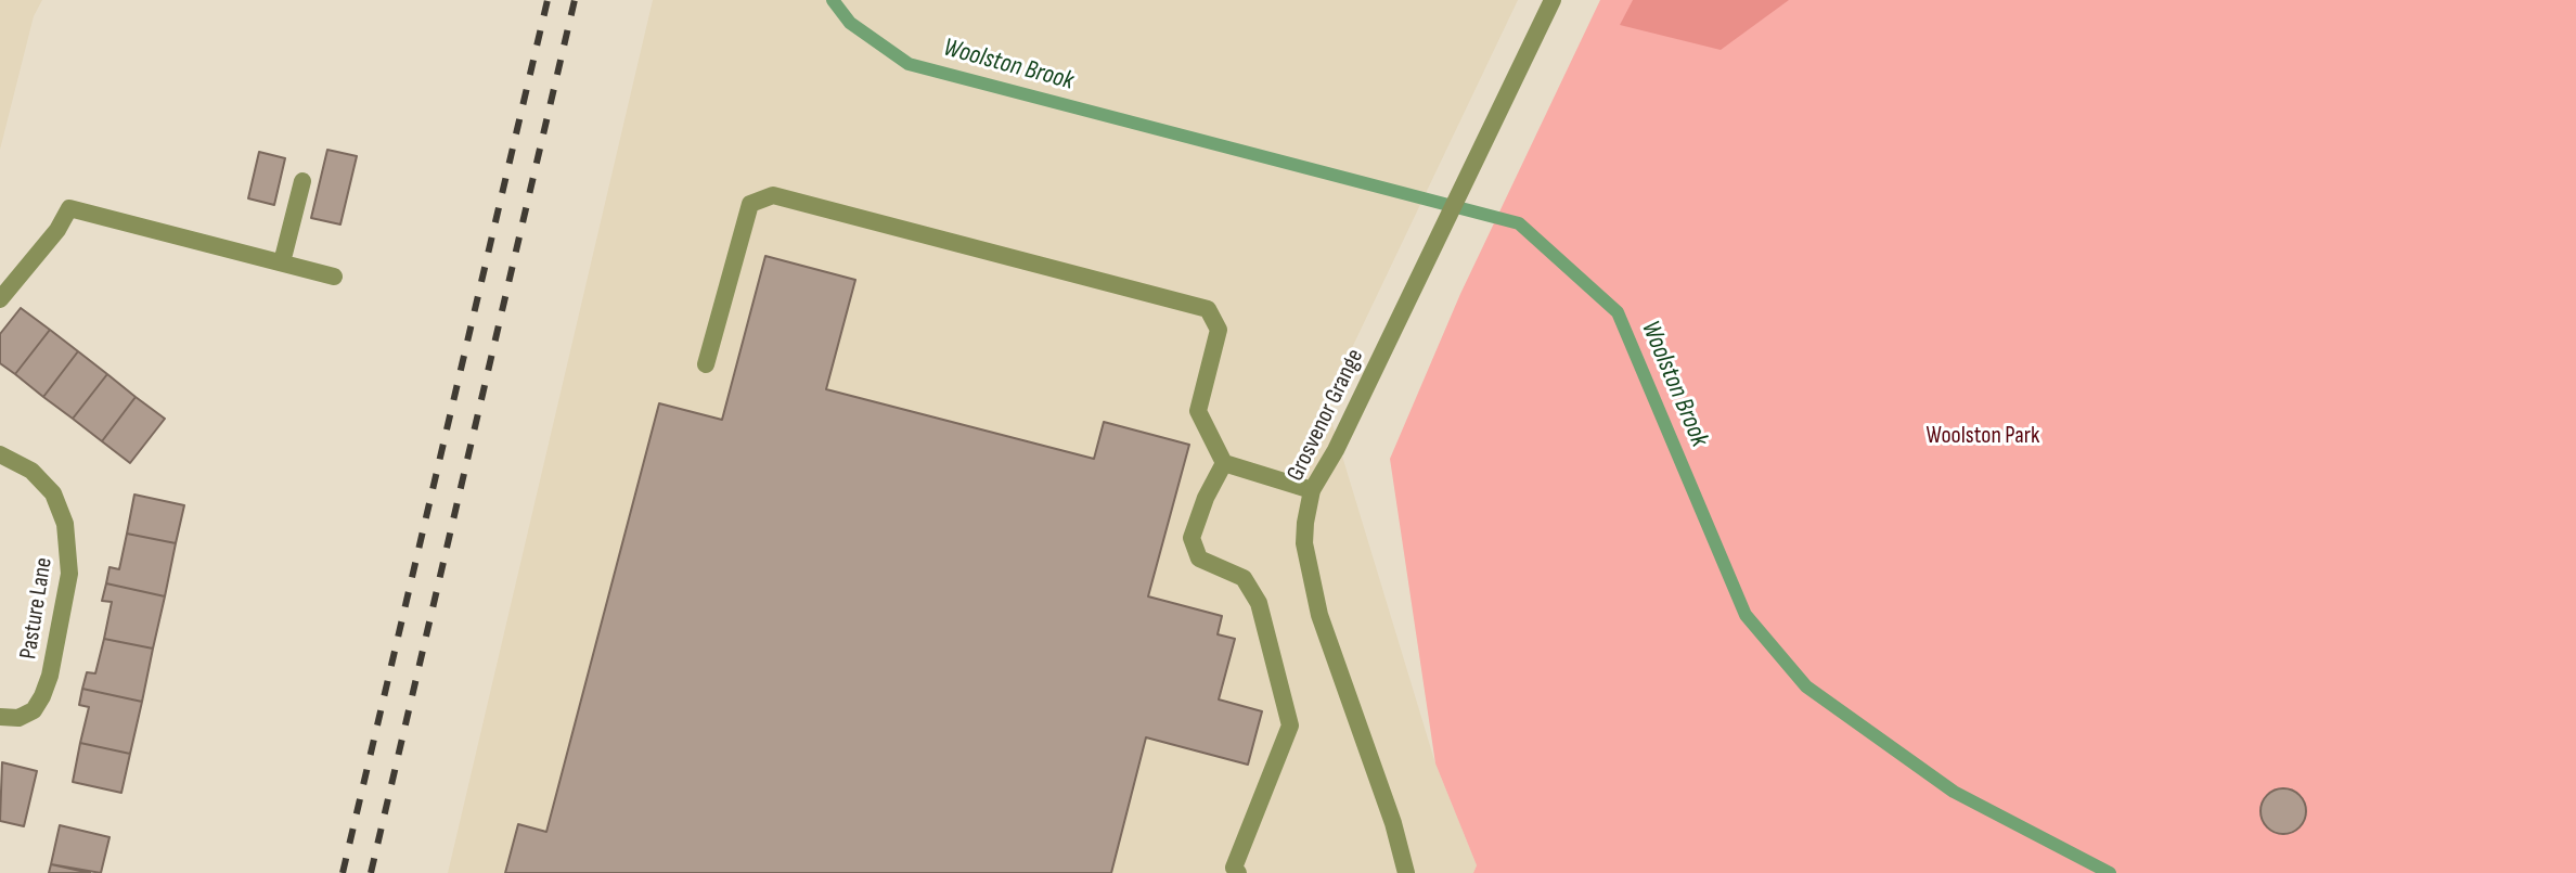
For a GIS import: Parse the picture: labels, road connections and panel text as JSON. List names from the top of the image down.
{
  "streets": {
    "street": ["Grosvenor Grange", "Pasture Lane"]
  },
  "water": ["Woolston Brook"],
  "parks": ["Woolston Park"]
}
